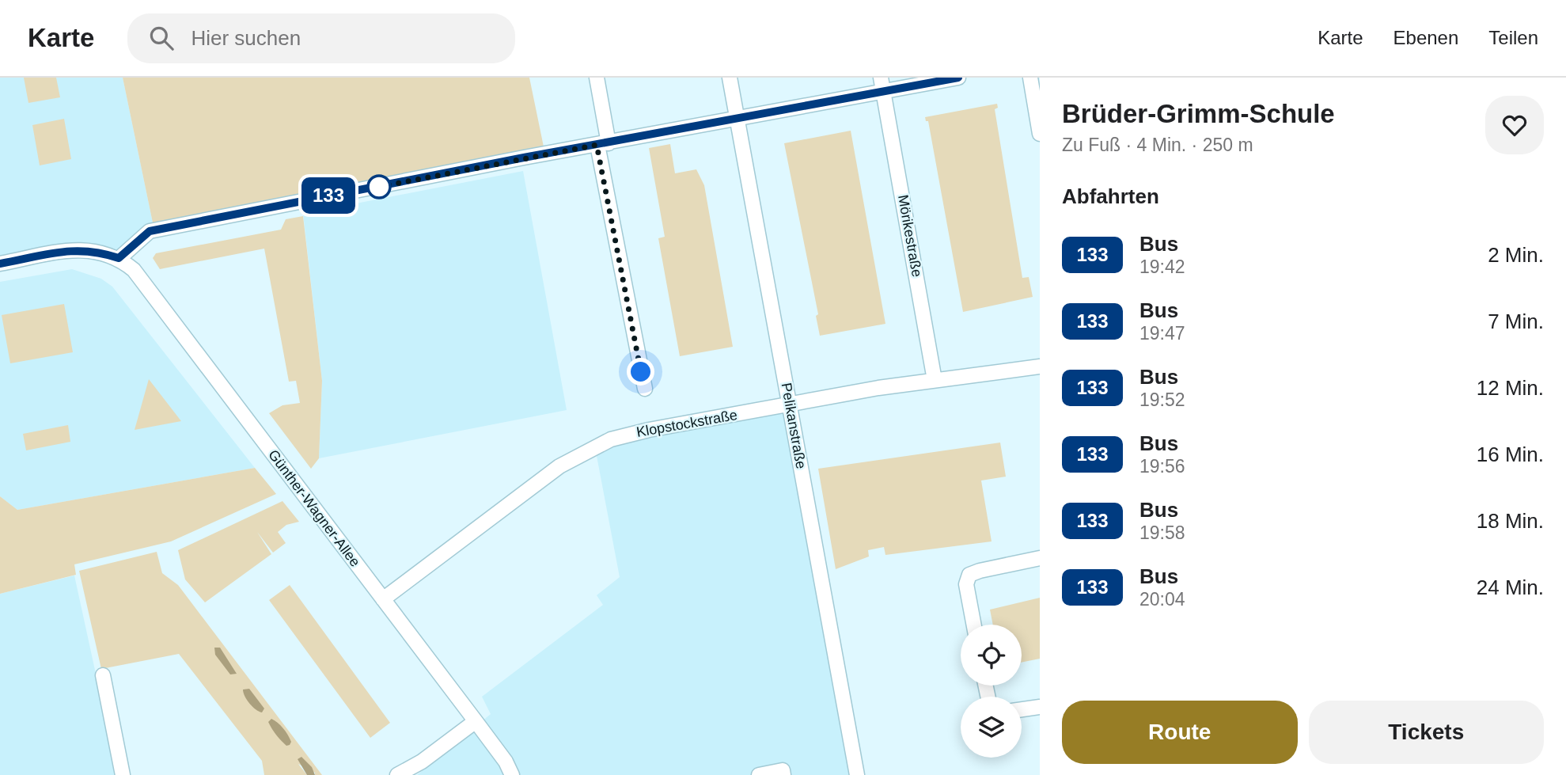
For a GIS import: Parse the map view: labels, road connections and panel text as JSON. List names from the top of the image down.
{
  "streets": {
    "street": [
      "Mörikestraße",
      "Klopstockstraße",
      "Pelikanstraße",
      "Günther-Wagner-Allee"
    ]
  },
  "crossings": [
    ["Mörikestraße", "Klopstockstraße"],
    ["Klopstockstraße", "Pelikanstraße"],
    ["Klopstockstraße", "Günther-Wagner-Allee"]
  ],
  "lines": ["bus line 133"],
  "page": {
    "header": "Karte",
    "search": "Hier suchen",
    "nav": ["Karte", "Ebenen", "Teilen"],
    "on_map": "133",
    "heading": [
      ["Brüder-Grimm-Schule", "Zu Fuß · 4 Min. · 250 m"],
      "Abfahrten"
    ],
    "list": [
      {
        "mark": "133",
        "name": "Bus",
        "note": "19:42",
        "value": "2 Min."
      },
      {
        "mark": "133",
        "name": "Bus",
        "note": "19:47",
        "value": "7 Min."
      },
      {
        "mark": "133",
        "name": "Bus",
        "note": "19:52",
        "value": "12 Min."
      },
      {
        "mark": "133",
        "name": "Bus",
        "note": "19:56",
        "value": "16 Min."
      },
      {
        "mark": "133",
        "name": "Bus",
        "note": "19:58",
        "value": "18 Min."
      },
      {
        "mark": "133",
        "name": "Bus",
        "note": "20:04",
        "value": "24 Min."
      }
    ],
    "buttons": ["Route", "Tickets"]
  }
}
